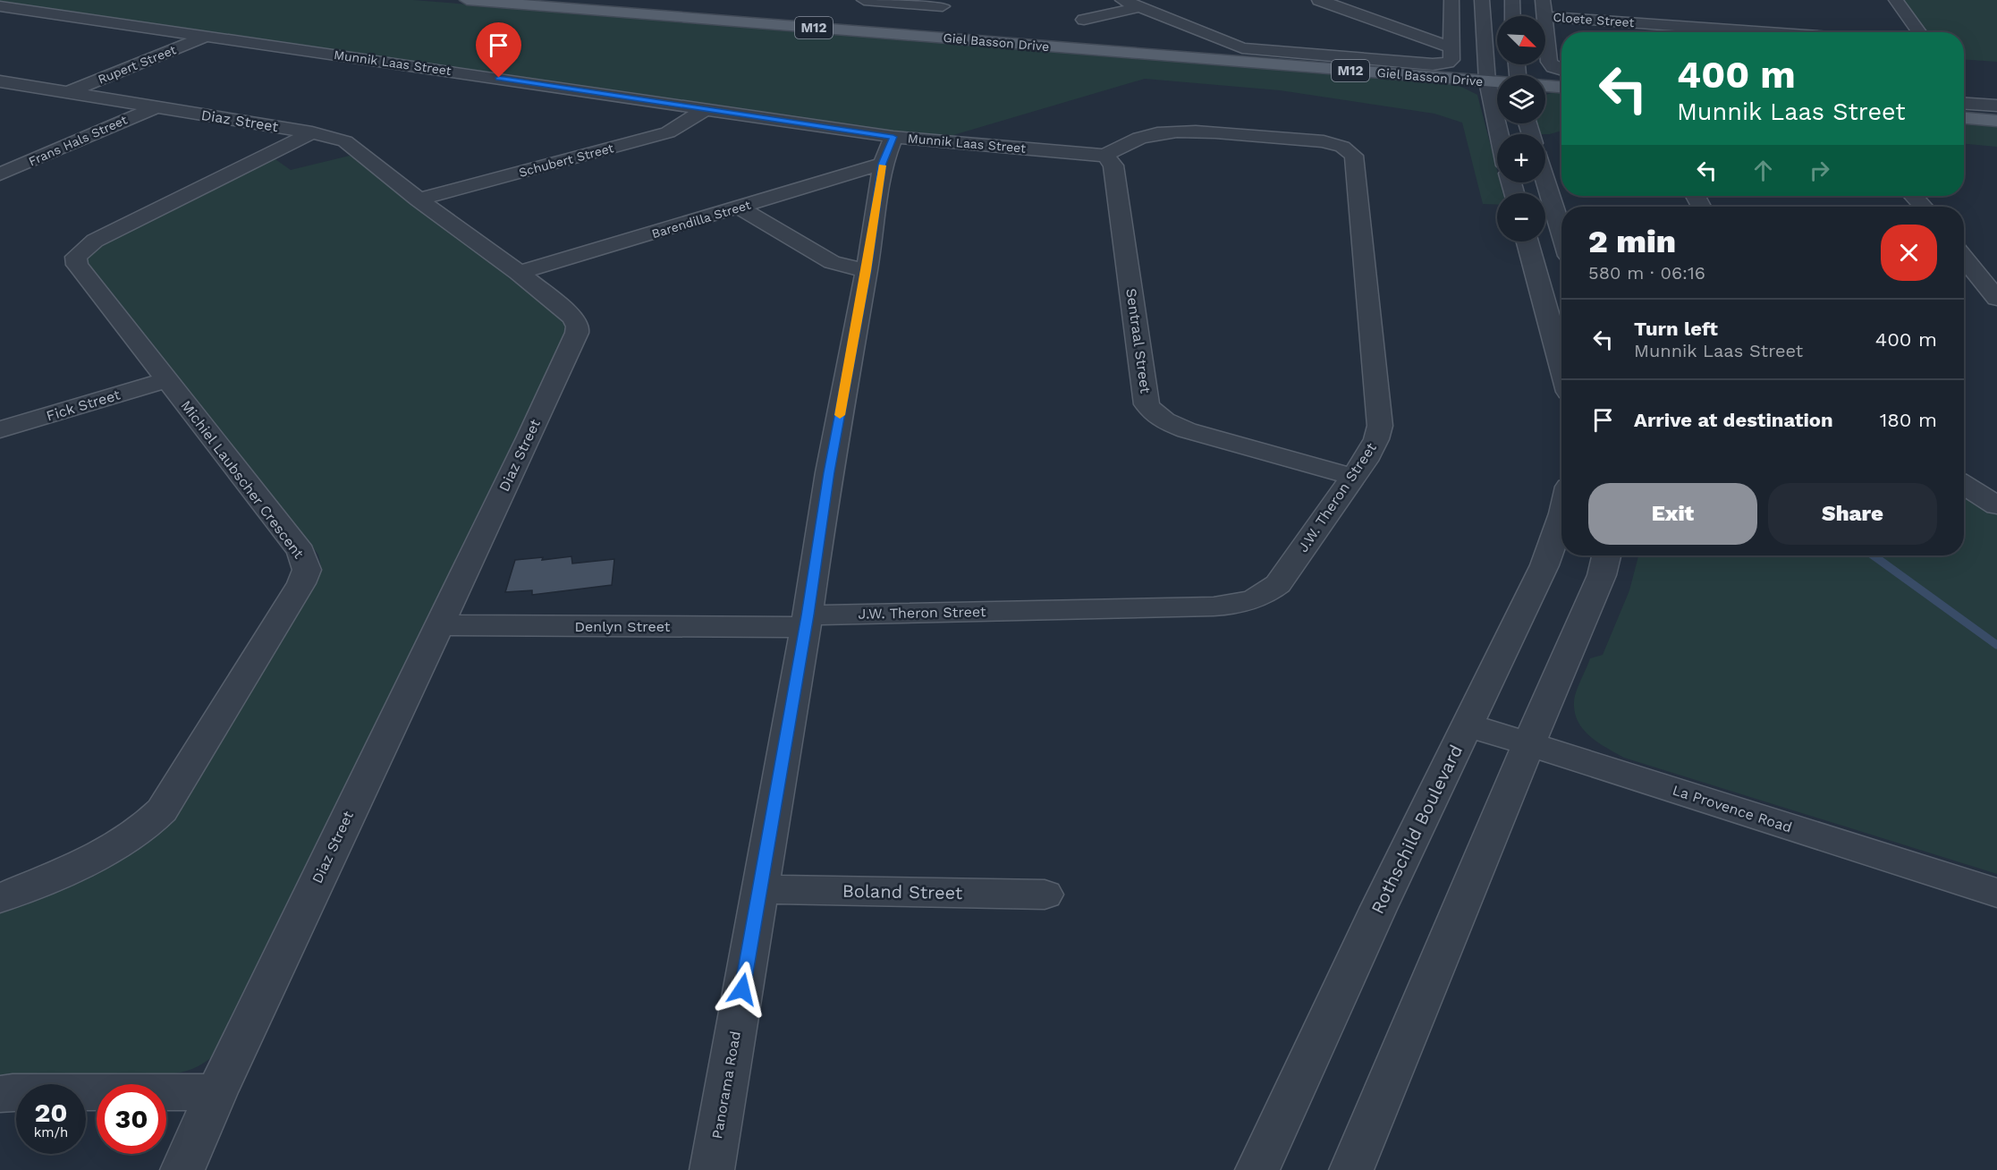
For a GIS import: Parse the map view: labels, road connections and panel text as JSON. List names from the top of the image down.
{
  "streets": {
    "main road": ["M12", "Giel Basson Drive"],
    "street": [
      "Cloete Street",
      "Munnik Laas Street",
      "Rupert Street",
      "Diaz Street",
      "Frans Hals Street",
      "Schubert Street",
      "Barendilla Street",
      "Sentraal Street",
      "Fick Street",
      "Michiel Laubscher Crescent",
      "J.W. Theron Street",
      "Denlyn Street",
      "La Provence Road",
      "Rothschild Boulevard",
      "Boland Street",
      "Panorama Road"
    ]
  },
  "crossings": [
    ["Munnik Laas Street", "Rupert Street"],
    ["Munnik Laas Street", "Schubert Street"],
    ["Munnik Laas Street", "Barendilla Street"],
    ["Munnik Laas Street", "Sentraal Street"],
    ["Munnik Laas Street", "J.W. Theron Street"],
    ["Munnik Laas Street", "Panorama Road"],
    ["Rupert Street", "Diaz Street"],
    ["Diaz Street", "Frans Hals Street"],
    ["Diaz Street", "Schubert Street"],
    ["Diaz Street", "Barendilla Street"],
    ["Diaz Street", "Michiel Laubscher Crescent"],
    ["Diaz Street", "Denlyn Street"],
    ["Barendilla Street", "Panorama Road"],
    ["Sentraal Street", "J.W. Theron Street"],
    ["Fick Street", "Michiel Laubscher Crescent"],
    ["J.W. Theron Street", "Denlyn Street"],
    ["J.W. Theron Street", "Panorama Road"],
    ["Denlyn Street", "Panorama Road"],
    ["La Provence Road", "Rothschild Boulevard"],
    ["Boland Street", "Panorama Road"]
  ],
  "north": "bottom right",
  "page": {
    "map_buttons": ["+", "−"],
    "turn": ["400 m", "Munnik Laas Street"],
    "heading": ["2 min", "580 m · 06:16"],
    "list": [
      {
        "name": "Turn left",
        "note": "Munnik Laas Street",
        "value": "400 m"
      },
      {
        "name": "Arrive at destination",
        "value": "180 m"
      }
    ],
    "buttons": ["Exit", "Share"],
    "speed": "20 km/h",
    "limit": "30"
  }
}
